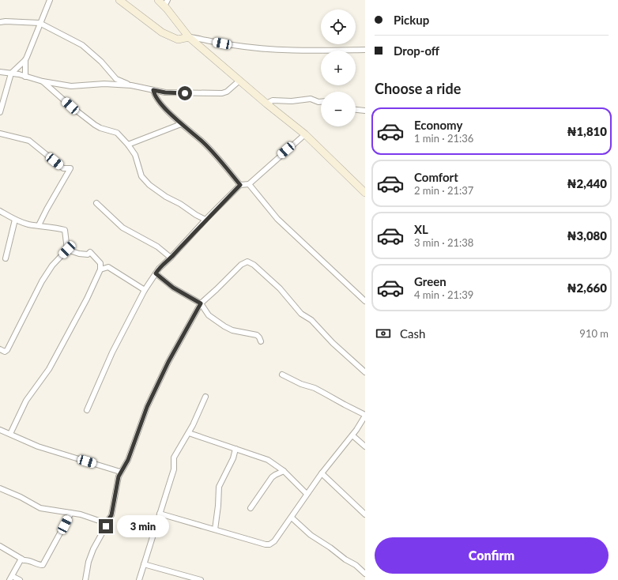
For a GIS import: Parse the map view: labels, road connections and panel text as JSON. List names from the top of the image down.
{
  "page": {
    "banner": ["Pickup", "Drop-off"],
    "map_buttons": ["+", "−"],
    "heading": "Choose a ride",
    "list": [
      {
        "name": "Economy",
        "note": "1 min · 21:36",
        "value": "₦1,810"
      },
      {
        "name": "Comfort",
        "note": "2 min · 21:37",
        "value": "₦2,440"
      },
      {
        "name": "XL",
        "note": "3 min · 21:38",
        "value": "₦3,080"
      },
      {
        "name": "Green",
        "note": "4 min · 21:39",
        "value": "₦2,660"
      }
    ],
    "pay": ["Cash", "910 m"],
    "bubble": "3 min",
    "buttons": "Confirm"
  }
}
